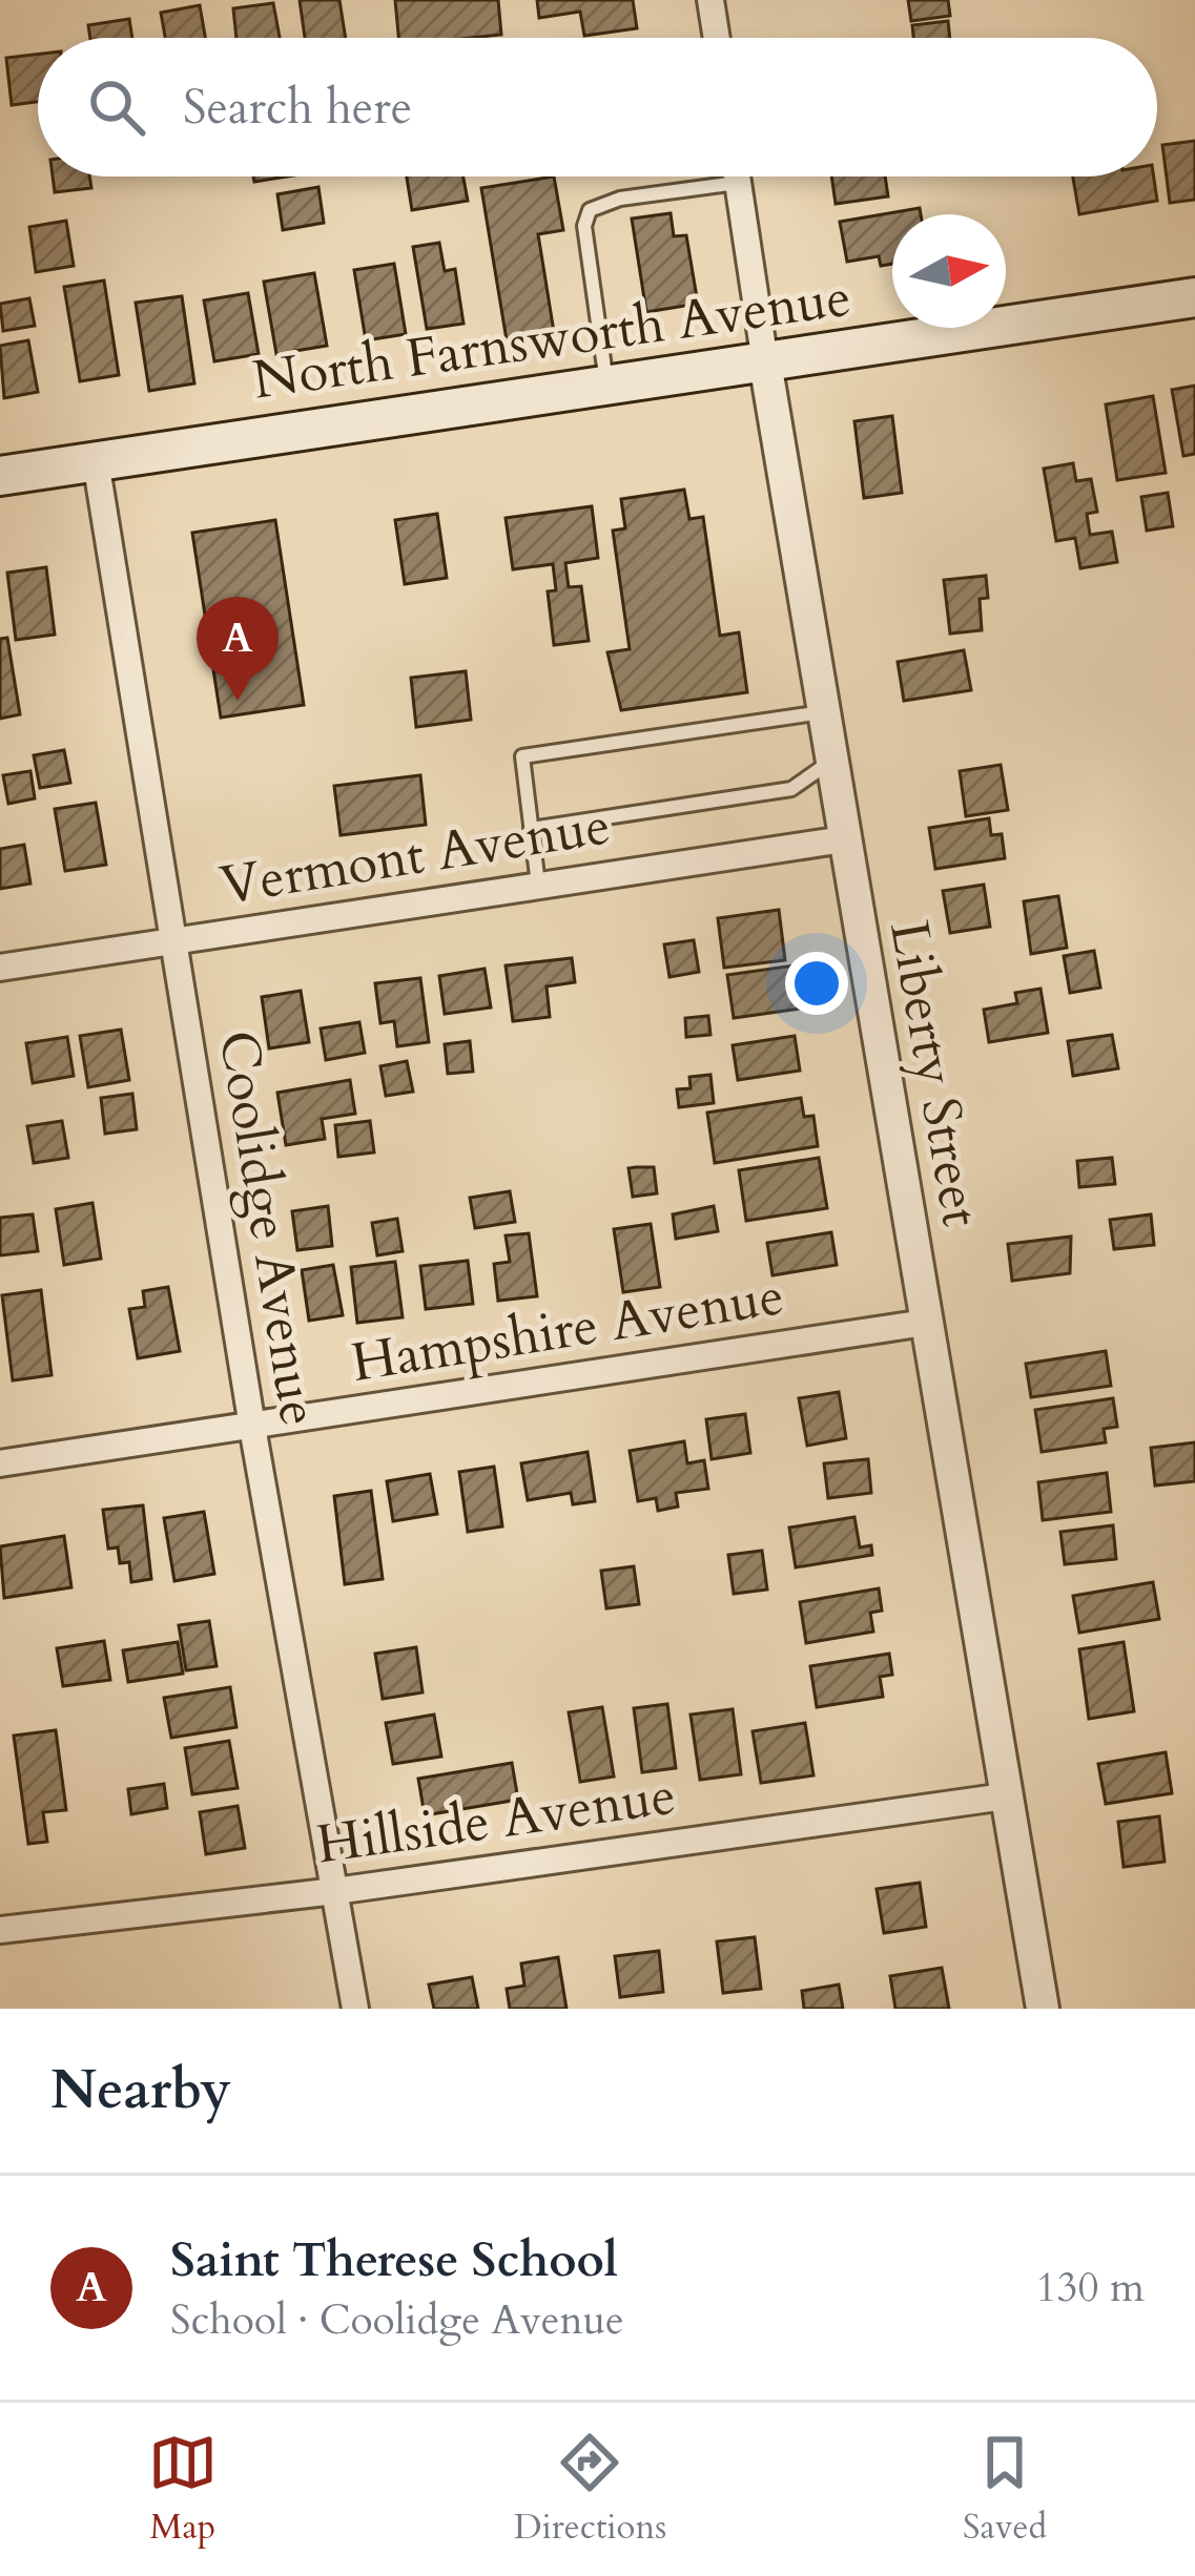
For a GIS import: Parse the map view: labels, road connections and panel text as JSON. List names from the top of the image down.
{
  "streets": {
    "main road": ["North Farnsworth Avenue"],
    "street": [
      "Vermont Avenue",
      "Liberty Street",
      "Coolidge Avenue",
      "Hampshire Avenue",
      "Hillside Avenue"
    ]
  },
  "crossings": [
    ["North Farnsworth Avenue", "Liberty Street"],
    ["North Farnsworth Avenue", "Coolidge Avenue"],
    ["Vermont Avenue", "Liberty Street"],
    ["Vermont Avenue", "Coolidge Avenue"],
    ["Liberty Street", "Hampshire Avenue"],
    ["Liberty Street", "Hillside Avenue"],
    ["Coolidge Avenue", "Hampshire Avenue"],
    ["Coolidge Avenue", "Hillside Avenue"]
  ],
  "north": "right",
  "page": {
    "search": "Search here",
    "pins": "A",
    "heading": "Nearby",
    "list": [
      {
        "mark": "A",
        "name": "Saint Therese School",
        "note": "School · Coolidge Avenue",
        "value": "130 m"
      }
    ],
    "nav": ["Map", "Directions", "Saved"]
  }
}
